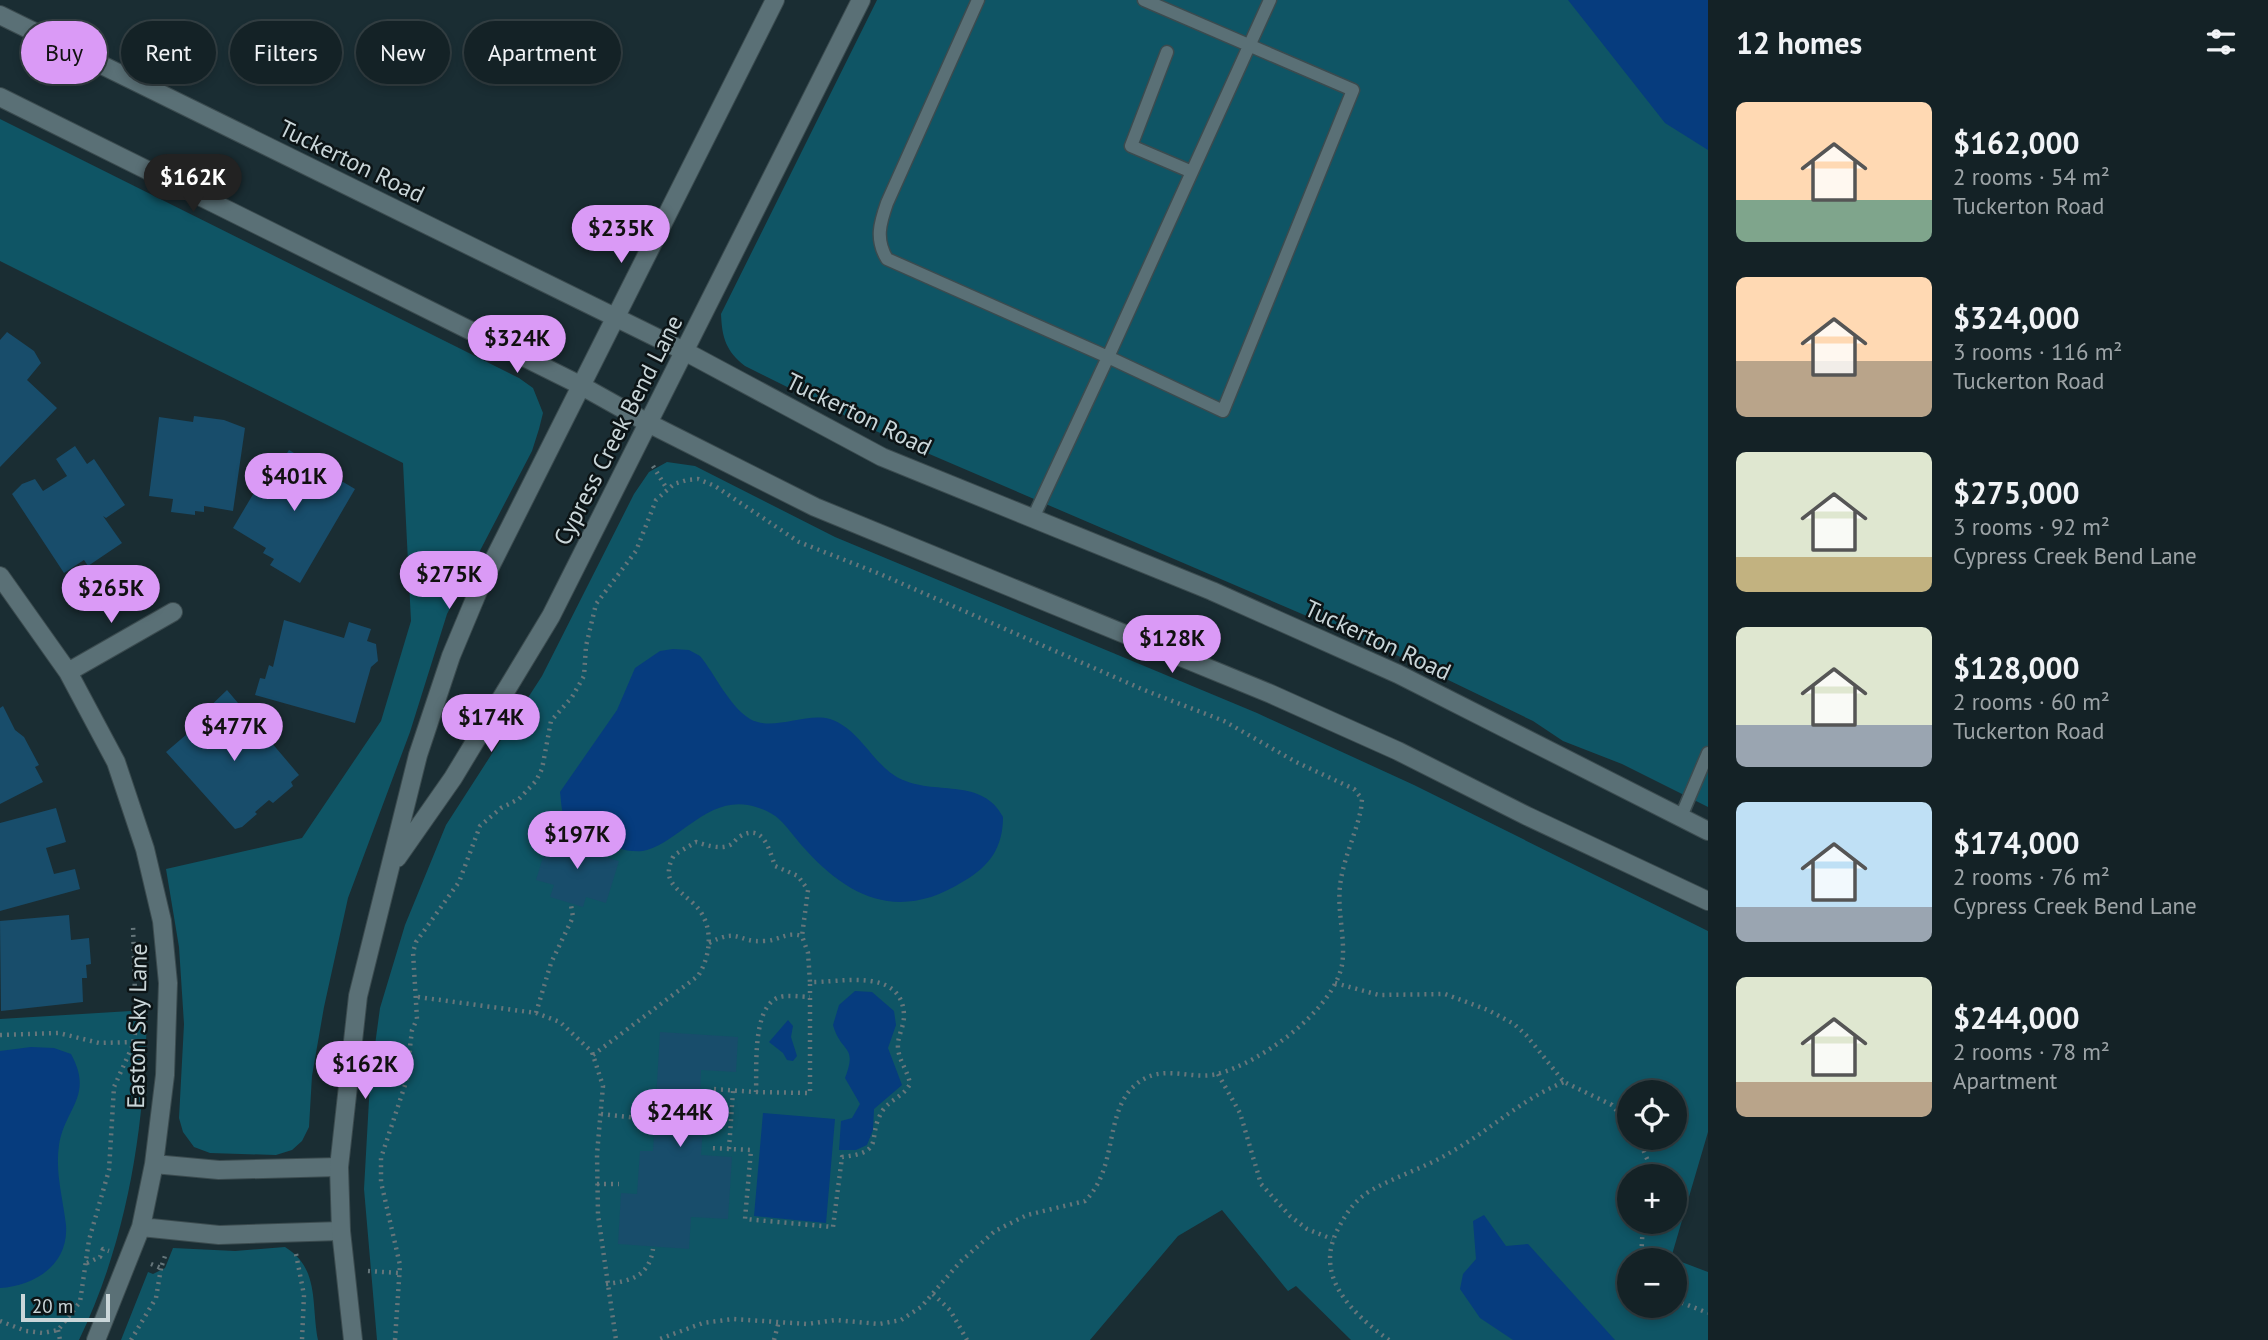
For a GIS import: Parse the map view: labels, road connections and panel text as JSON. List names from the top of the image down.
{
  "streets": {
    "main road": ["Tuckerton Road", "Cypress Creek Bend Lane", "Easton Sky Lane"]
  },
  "crossings": [
    ["Tuckerton Road", "Cypress Creek Bend Lane"]
  ],
  "scale_bar": "20 m",
  "page": {
    "heading": "12 homes",
    "chip": [
      "Buy",
      "Rent",
      "Filters",
      "New",
      "Apartment"
    ],
    "list": [
      {
        "name": "$162,000",
        "note": "2 rooms · 54 m² · Tuckerton Road"
      },
      {
        "name": "$324,000",
        "note": "3 rooms · 116 m² · Tuckerton Road"
      },
      {
        "name": "$275,000",
        "note": "3 rooms · 92 m² · Cypress Creek Bend Lane"
      },
      {
        "name": "$128,000",
        "note": "2 rooms · 60 m² · Tuckerton Road"
      },
      {
        "name": "$174,000",
        "note": "2 rooms · 76 m² · Cypress Creek Bend Lane"
      },
      {
        "name": "$244,000",
        "note": "2 rooms · 78 m² · Apartment"
      }
    ],
    "price": [
      "$162K",
      "$235K",
      "$324K",
      "$401K",
      "$275K",
      "$265K",
      "$128K",
      "$174K",
      "$477K",
      "$197K",
      "$162K",
      "$244K"
    ],
    "map_buttons": ["+", "−"],
    "scale": "20 m"
  }
}
